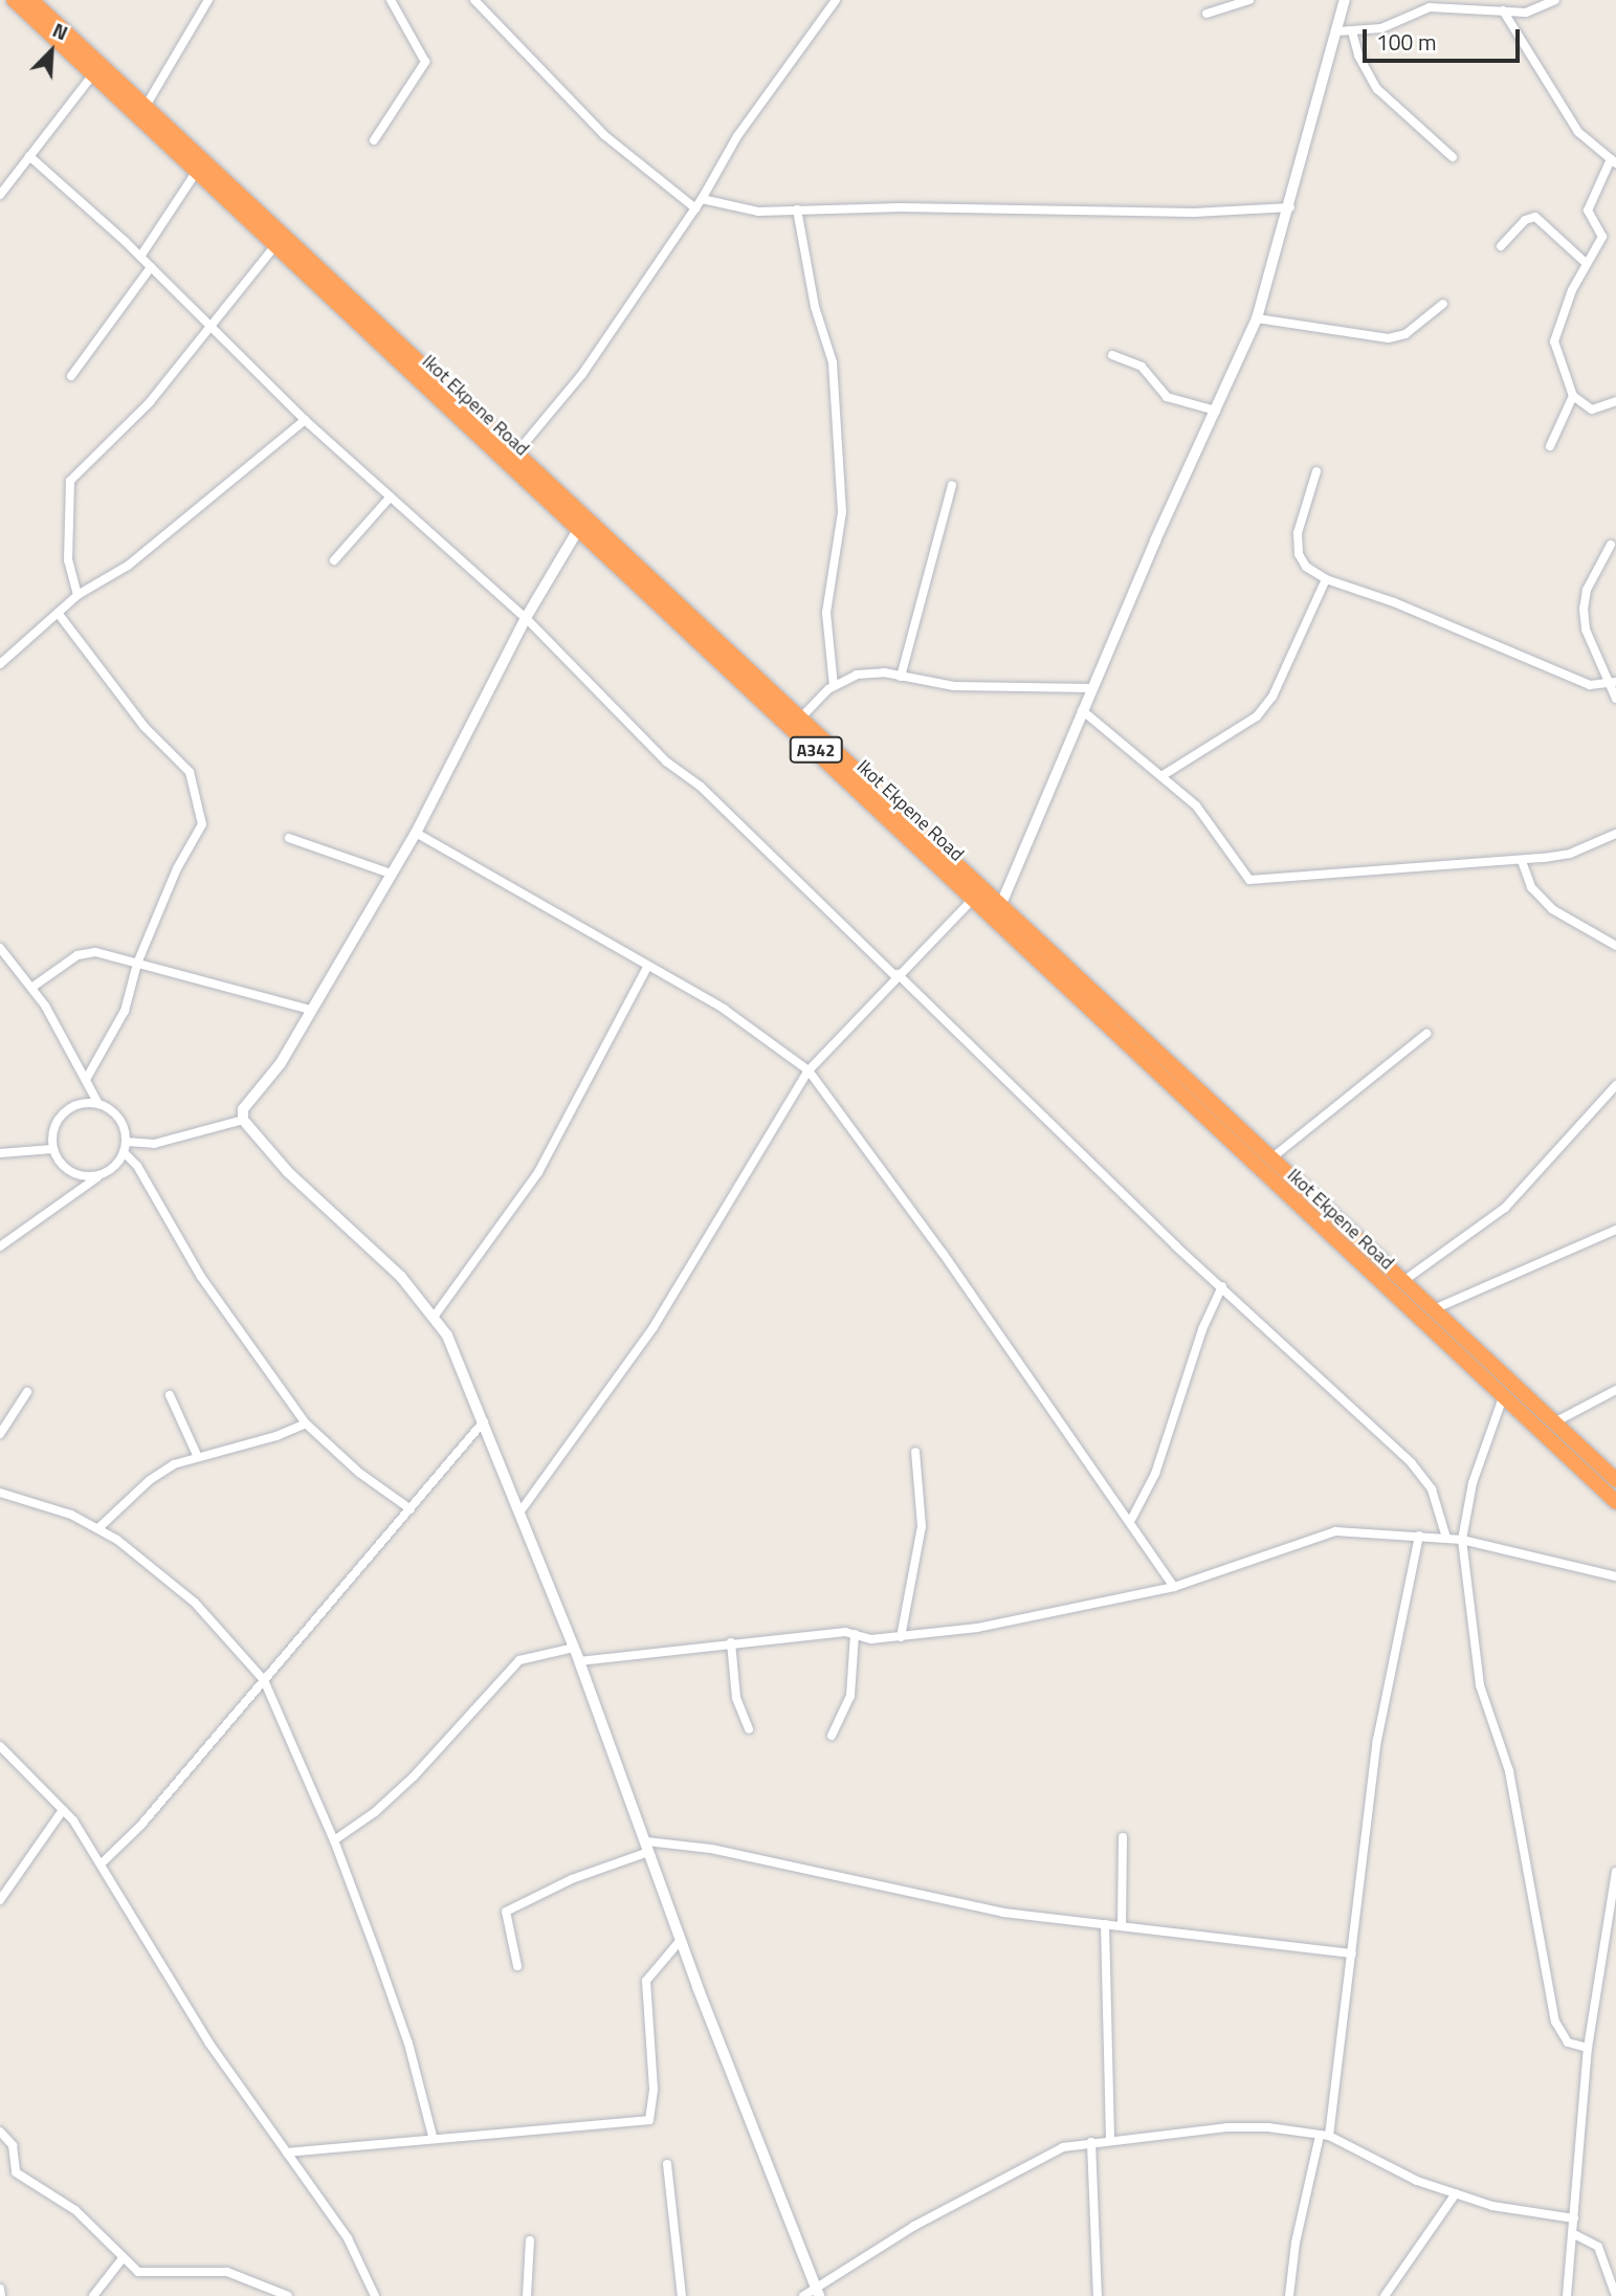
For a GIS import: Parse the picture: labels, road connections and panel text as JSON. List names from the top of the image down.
{
  "streets": {
    "highway": ["Ikot Ekpene Road", "A342"]
  },
  "scale_bar": "100 m",
  "north": "top right"
}
